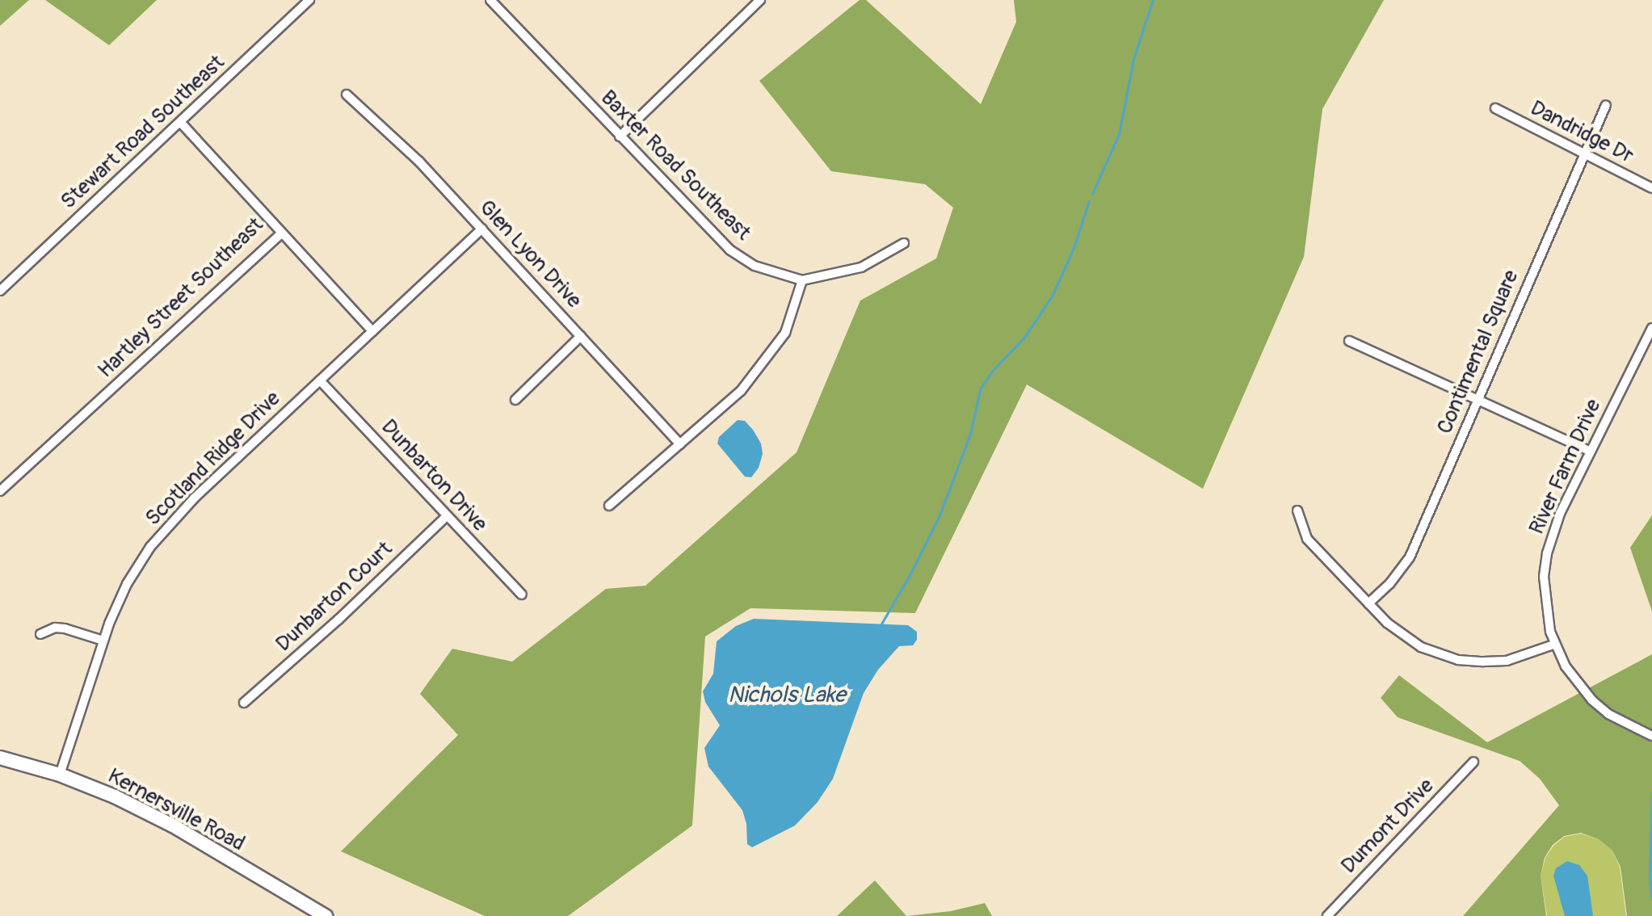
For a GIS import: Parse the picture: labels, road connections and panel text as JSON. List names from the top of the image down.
{
  "streets": {
    "main road": ["Kernersville Road"],
    "street": [
      "Stewart Road Southeast",
      "Dandridge Dr",
      "Baxter Road Southeast",
      "Glen Lyon Drive",
      "Hartley Street Southeast",
      "Contimental Square",
      "Scotland Ridge Drive",
      "River Farm Drive",
      "Dunbarton Drive",
      "Dunbarton Court",
      "Dumont Drive"
    ]
  },
  "crossings": [
    ["Stewart Road Southeast", "Hartley Street Southeast"],
    ["Dandridge Dr", "Contimental Square"],
    ["Glen Lyon Drive", "Scotland Ridge Drive"],
    ["Scotland Ridge Drive", "Dunbarton Drive"],
    ["Scotland Ridge Drive", "Kernersville Road"],
    ["Dunbarton Drive", "Dunbarton Court"]
  ],
  "water": ["Nichols Lake"]
}
